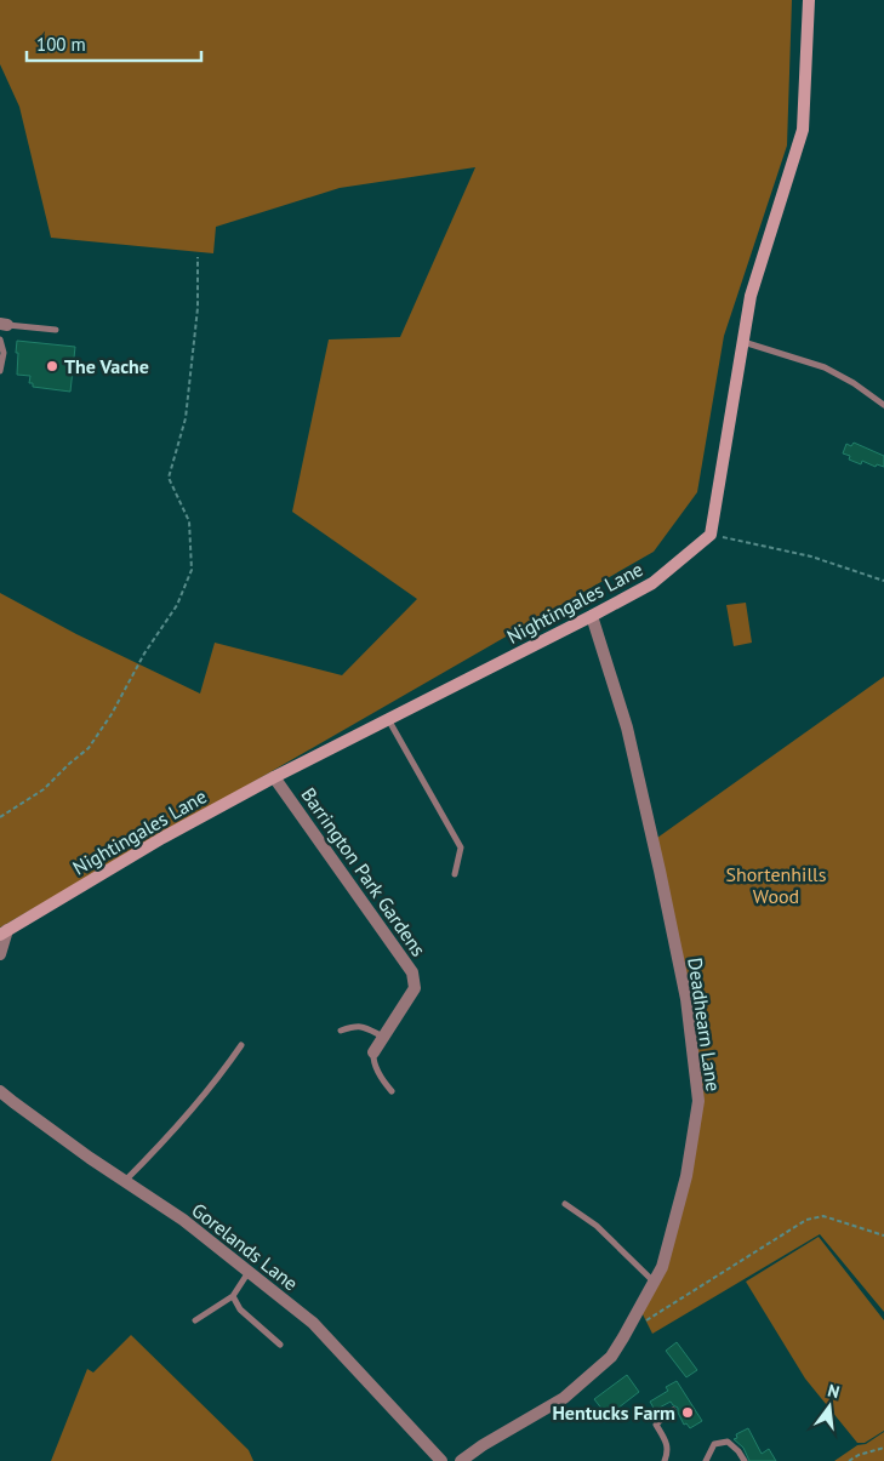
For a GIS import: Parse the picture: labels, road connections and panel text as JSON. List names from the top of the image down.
{
  "streets": {
    "main road": ["Nightingales Lane"],
    "street": ["Barrington Park Gardens", "Deadhearn Lane", "Gorelands Lane"]
  },
  "crossings": [
    ["Nightingales Lane", "Barrington Park Gardens"],
    ["Nightingales Lane", "Deadhearn Lane"]
  ],
  "parks": ["Shortenhills Wood"],
  "places": ["The Vache", "Hentucks Farm"],
  "scale_bar": "100 m",
  "north": "top"
}
